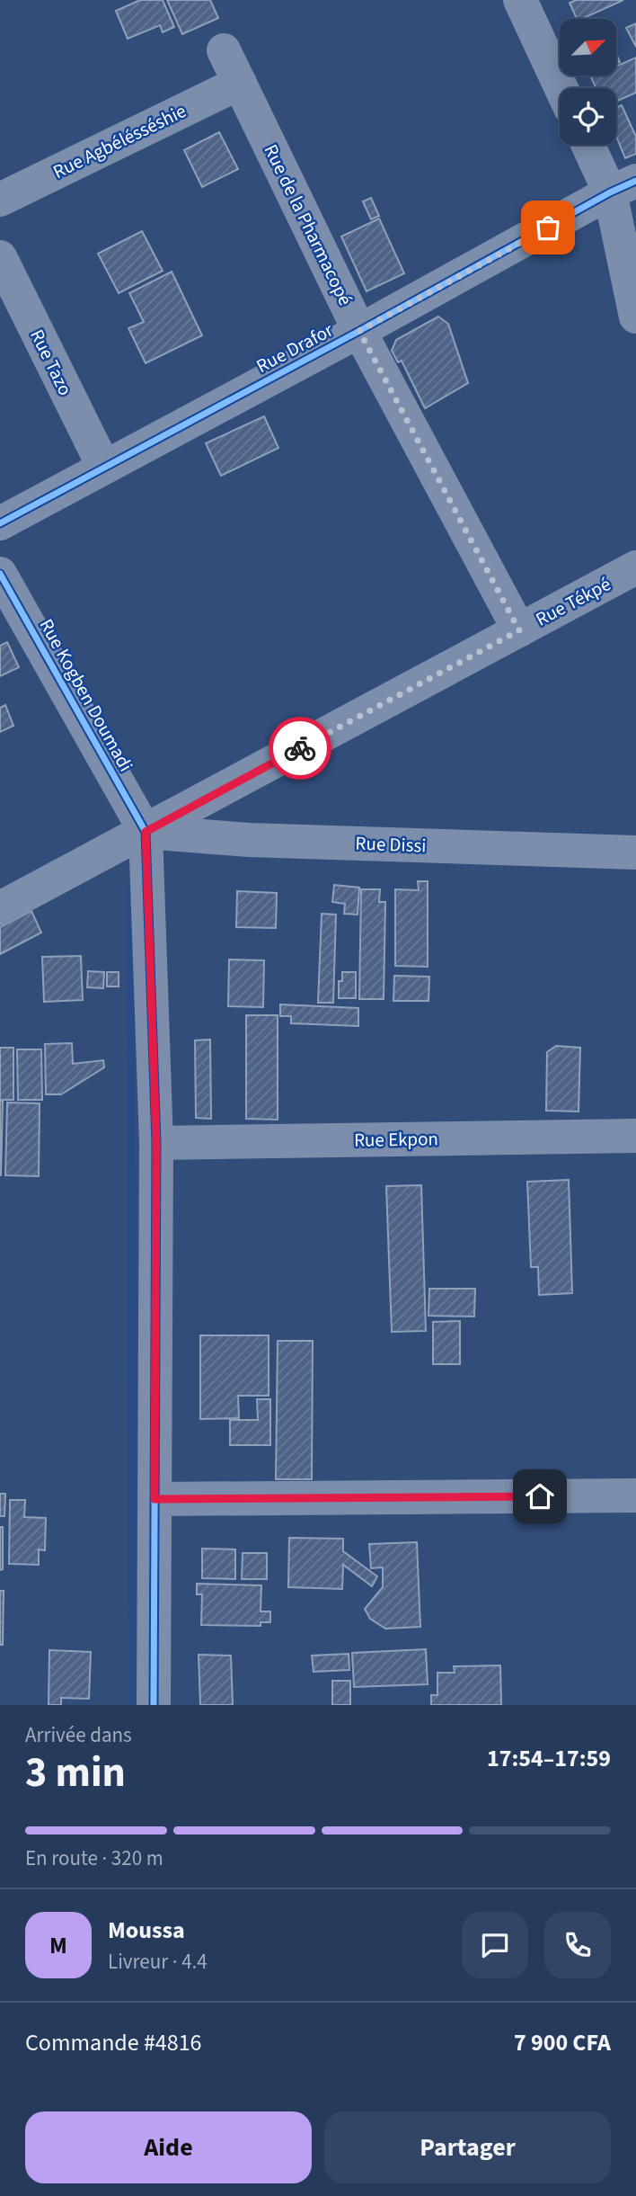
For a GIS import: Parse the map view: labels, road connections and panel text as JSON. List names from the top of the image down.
{
  "streets": {
    "street": [
      "Rue Agbélésséshie",
      "Rue de la Pharmacopé",
      "Rue Drafor",
      "Rue Tazo",
      "Rue Tékpé",
      "Rue Kogben Doumadi",
      "Rue Dissi",
      "Rue Ekpon"
    ]
  },
  "crossings": [
    ["Rue Agbélésséshie", "Rue de la Pharmacopé"],
    ["Rue de la Pharmacopé", "Rue Drafor"],
    ["Rue de la Pharmacopé", "Rue Tékpé"],
    ["Rue Drafor", "Rue Tazo"],
    ["Rue Tékpé", "Rue Kogben Doumadi"],
    ["Rue Tékpé", "Rue Dissi"],
    ["Rue Kogben Doumadi", "Rue Dissi"]
  ],
  "north": "top right",
  "page": {
    "heading": ["3 min", "Arrivée dans", "17:54–17:59"],
    "panel": [
      "Moussa",
      "Livreur · 4.4",
      "Commande #4816",
      "7 900 CFA"
    ],
    "bar": "En route · 320 m",
    "round": "M",
    "buttons": ["Aide", "Partager"]
  }
}
